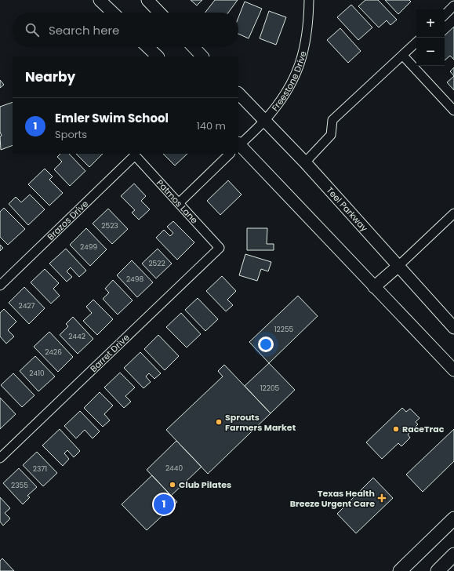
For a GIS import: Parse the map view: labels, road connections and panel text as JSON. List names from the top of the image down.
{
  "streets": {
    "main road": ["Teel Parkway"],
    "street": [
      "Freestone Drive",
      "Patmos Lane",
      "Brazos Drive",
      "Barret Drive"
    ]
  },
  "crossings": [
    ["Freestone Drive", "Teel Parkway"],
    ["Patmos Lane", "Brazos Drive"],
    ["Patmos Lane", "Barret Drive"]
  ],
  "places": {
    "other": ["Sprouts Farmers Market", "RaceTrac", "Club Pilates"],
    "health": ["Texas Health Breeze Urgent Care"]
  },
  "house_numbers": [
    "2523",
    "2499",
    "2522",
    "2498",
    "2427",
    "12255",
    "2442",
    "2426",
    "2410",
    "12205",
    "2440",
    "2371",
    "2355"
  ],
  "page": {
    "map_buttons": ["+", "−"],
    "search": "Search here",
    "heading": "Nearby",
    "list": [
      {
        "mark": "1",
        "name": "Emler Swim School",
        "note": "Sports",
        "value": "140 m"
      }
    ],
    "pins": "1"
  }
}
